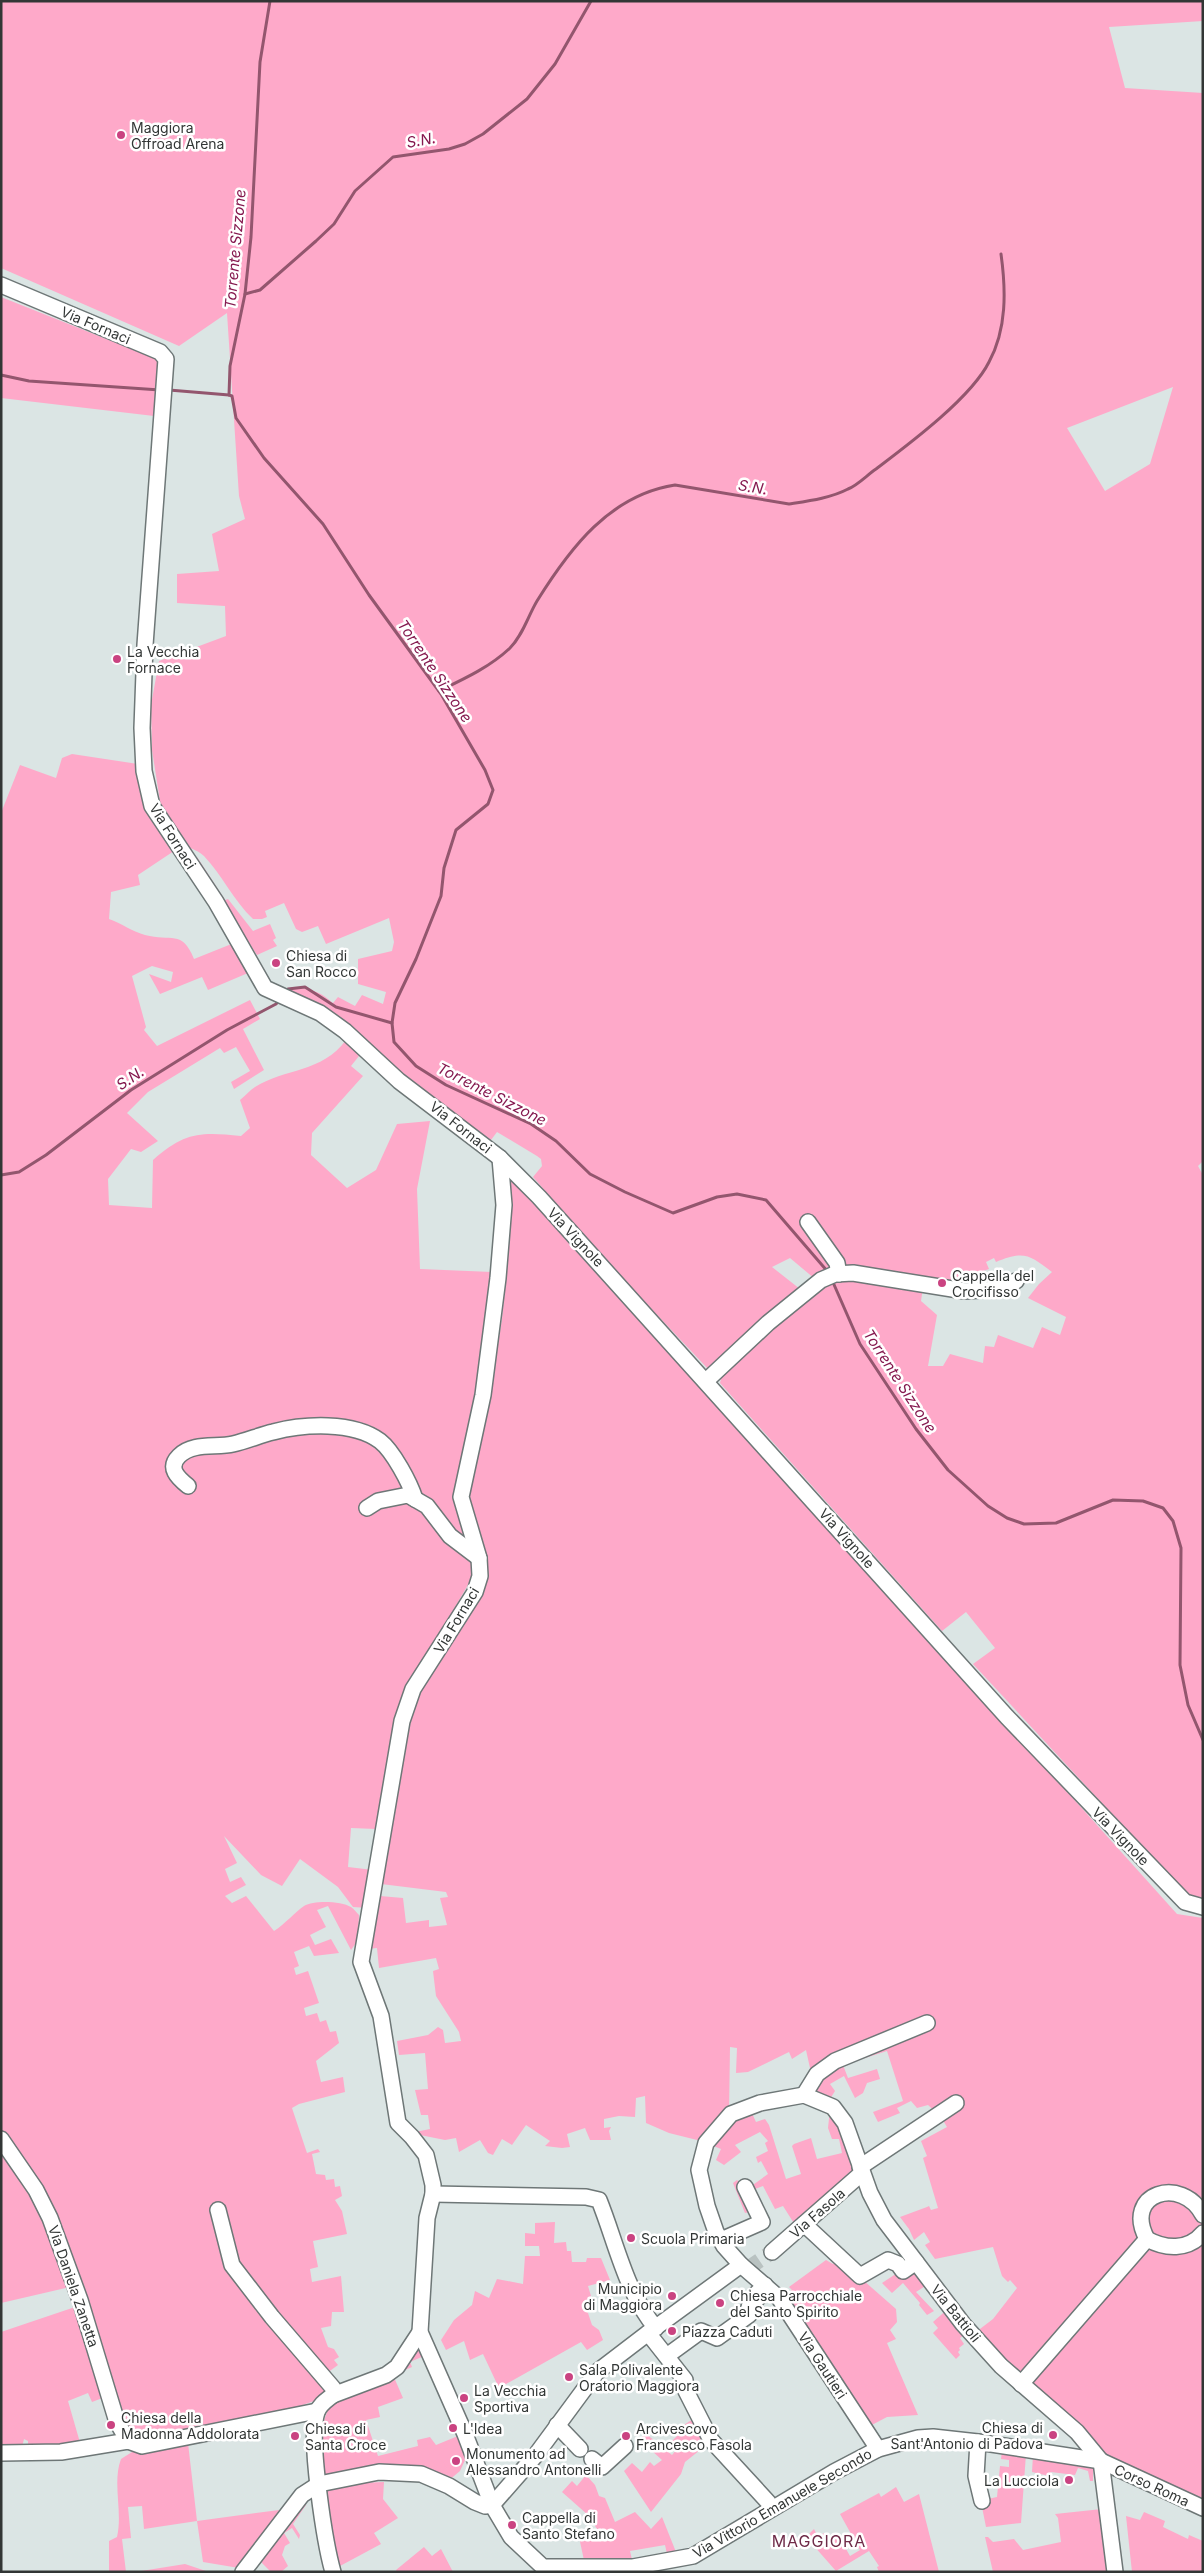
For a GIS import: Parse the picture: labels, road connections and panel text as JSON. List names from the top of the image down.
{
  "streets": {
    "street": [
      "Via Fornaci",
      "Via Vignole",
      "Via Fasola",
      "Via Daniela Zanetta",
      "Via Battioli",
      "Via Gautieri",
      "Corso Roma",
      "Via Vittorio Emanuele Secondo"
    ]
  },
  "crossings": [
    ["Via Fornaci", "Via Vignole"],
    ["Via Fasola", "Via Battioli"],
    ["Via Battioli", "Via Gautieri"],
    ["Via Battioli", "Corso Roma"],
    ["Via Battioli", "Via Vittorio Emanuele Secondo"],
    ["Via Gautieri", "Via Vittorio Emanuele Secondo"],
    ["Corso Roma", "Via Vittorio Emanuele Secondo"]
  ],
  "districts": ["MAGGIORA"],
  "water": ["S.N.", "Torrente Sizzone"],
  "places": [
    "Maggiora Offroad Arena",
    "La Vecchia Fornace",
    "Chiesa di San Rocco",
    "Cappella del Crocifisso",
    "Scuola Primaria",
    "Municipio di Maggiora",
    "Chiesa Parrocchiale del Santo Spirito",
    "Piazza Caduti",
    "Sala Polivalente Oratorio Maggiora",
    "La Vecchia Sportiva",
    "Chiesa della Madonna Addolorata",
    "L'Idea",
    "Chiesa di Sant'Antonio di Padova",
    "Chiesa di Santa Croce",
    "Arcivescovo Francesco Fasola",
    "Monumento ad Alessandro Antonelli",
    "La Lucciola",
    "Cappella di Santo Stefano"
  ]
}
